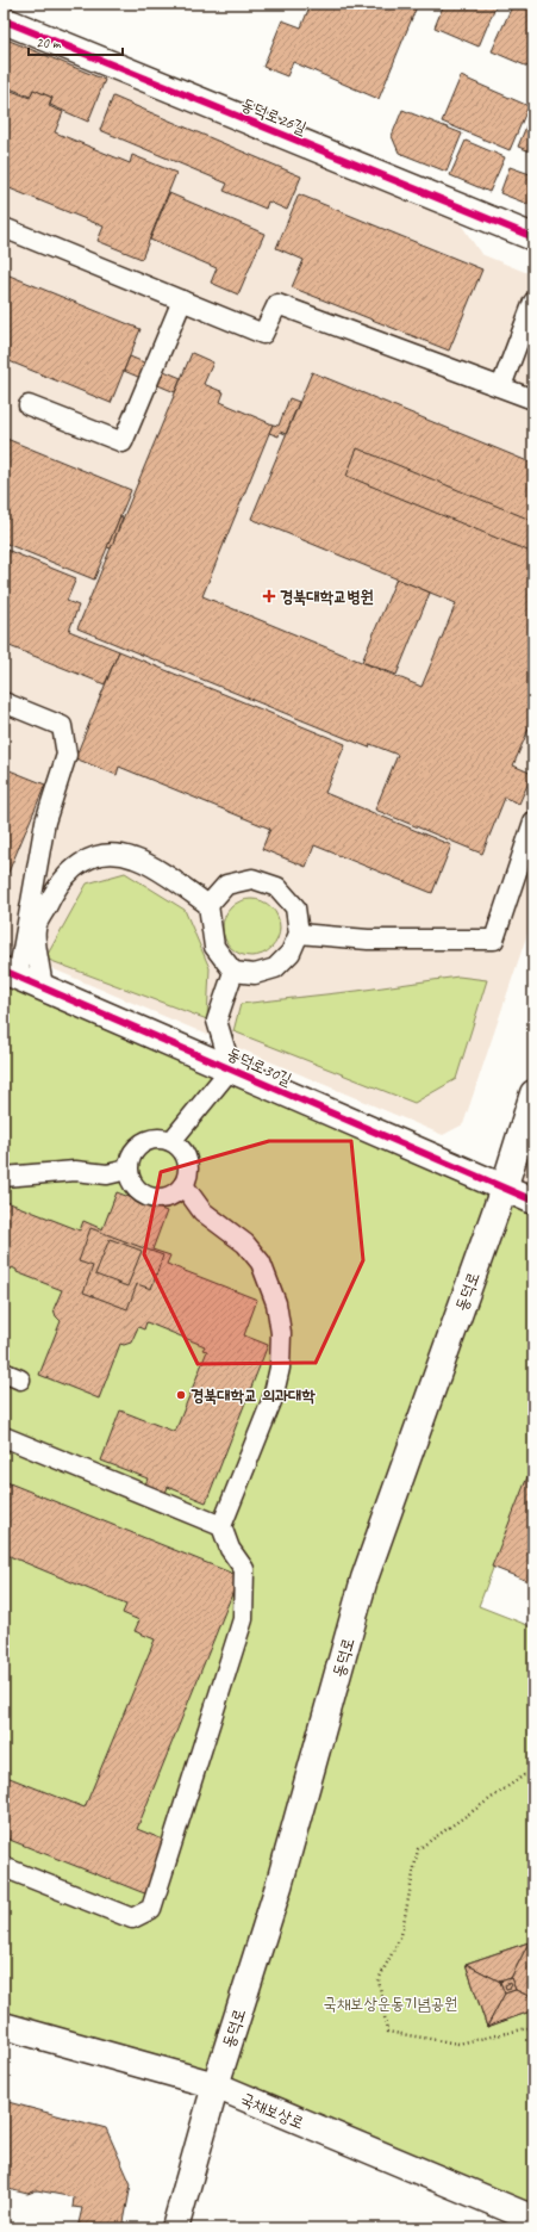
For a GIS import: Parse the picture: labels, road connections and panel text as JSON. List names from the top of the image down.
{
  "streets": {
    "main road": [
      "동덕로26길",
      "동덕로30길",
      "동덕로",
      "국채보상로"
    ]
  },
  "crossings": [
    ["동덕로30길", "동덕로"],
    ["동덕로", "국채보상로"]
  ],
  "parks": ["국채보상운동기념공원"],
  "places": {
    "health": ["경북대학교병원"],
    "other": ["경북대학교 의과대학"]
  },
  "scale_bar": "20 m"
}
